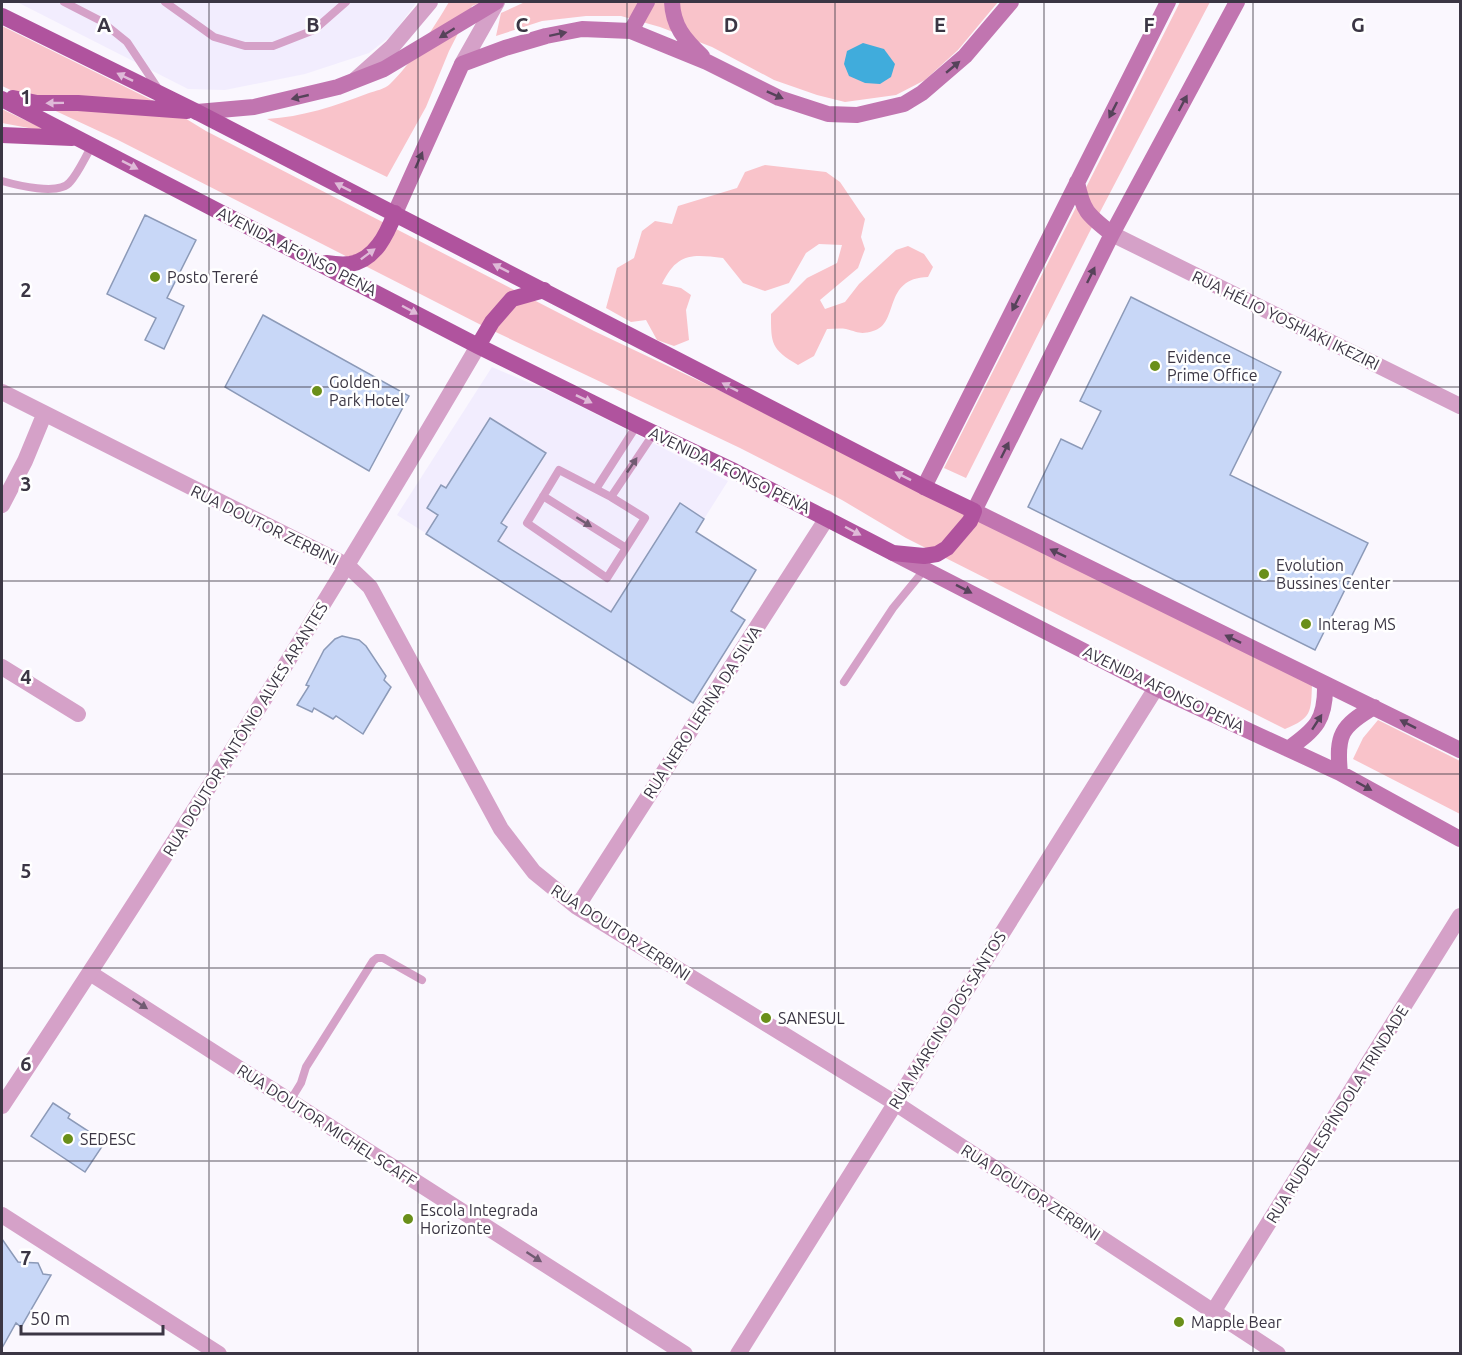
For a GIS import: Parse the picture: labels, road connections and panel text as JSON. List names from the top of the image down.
{
  "streets": {
    "main road": ["AVENIDA AFONSO PENA"],
    "street": [
      "RUA HÉLIO YOSHIAKI IKEZIRI",
      "RUA DOUTOR ZERBINI",
      "RUA NERO LERINA DA SILVA",
      "RUA DOUTOR ANTÔNIO ALVES ARANTES",
      "RUA MARCINO DOS SANTOS",
      "RUA RUDEL ESPÍNDOLA TRINDADE",
      "RUA DOUTOR MICHEL SCAFF"
    ]
  },
  "crossings": [
    ["AVENIDA AFONSO PENA", "RUA NERO LERINA DA SILVA"],
    ["AVENIDA AFONSO PENA", "RUA DOUTOR ANTÔNIO ALVES ARANTES"],
    ["AVENIDA AFONSO PENA", "RUA MARCINO DOS SANTOS"],
    ["RUA DOUTOR ZERBINI", "RUA NERO LERINA DA SILVA"],
    ["RUA DOUTOR ZERBINI", "RUA DOUTOR ANTÔNIO ALVES ARANTES"],
    ["RUA DOUTOR ZERBINI", "RUA MARCINO DOS SANTOS"],
    ["RUA DOUTOR ZERBINI", "RUA RUDEL ESPÍNDOLA TRINDADE"],
    ["RUA DOUTOR ANTÔNIO ALVES ARANTES", "RUA DOUTOR MICHEL SCAFF"]
  ],
  "one_way": ["RUA DOUTOR MICHEL SCAFF"],
  "places": [
    "Posto Tereré",
    "Evidence Prime Office",
    "Golden Park Hotel",
    "Evolution Bussines Center",
    "Interag MS",
    "SANESUL",
    "SEDESC",
    "Escola Integrada Horizonte",
    "Mapple Bear"
  ],
  "scale_bar": "50 m",
  "grid": {
    "columns": [
      "A",
      "B",
      "C",
      "D",
      "E",
      "F",
      "G"
    ],
    "rows": [
      "1",
      "2",
      "3",
      "4",
      "5",
      "6",
      "7"
    ]
  }
}
